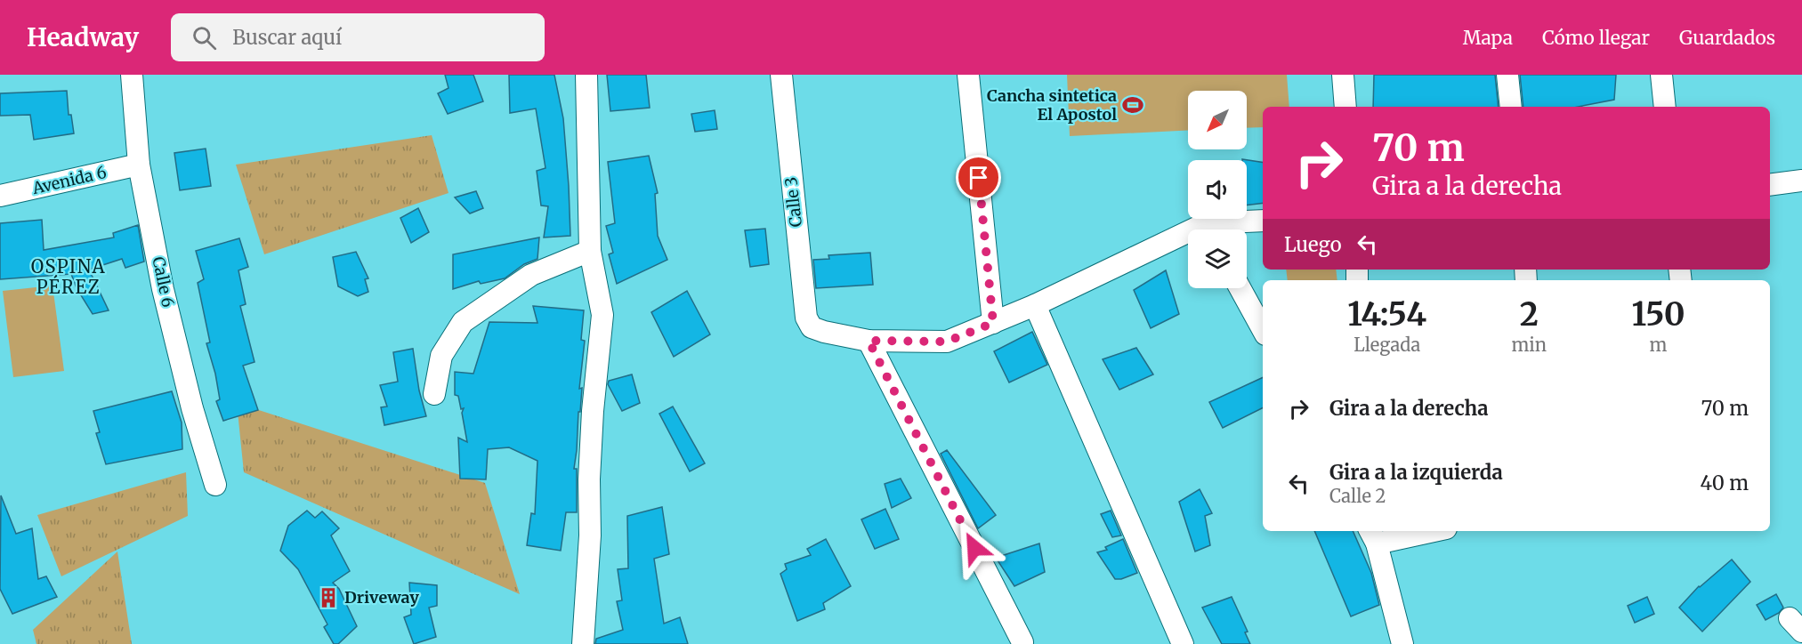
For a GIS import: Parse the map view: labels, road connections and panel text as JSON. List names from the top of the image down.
{
  "streets": {
    "street": ["Avenida 6", "Calle 3", "Calle 6"]
  },
  "crossings": [
    ["Avenida 6", "Calle 6"]
  ],
  "districts": ["OSPINA PÉREZ"],
  "places": {
    "sports": ["Cancha sintetica El Apostol"],
    "building": ["Driveway"]
  },
  "north": "bottom left",
  "page": {
    "header": "Headway",
    "search": "Buscar aquí",
    "nav": ["Mapa", "Cómo llegar", "Guardados"],
    "turn": ["70 m", "Gira a la derecha"],
    "then": "Luego",
    "eta": [
      "14:54",
      "Llegada",
      "2",
      "min",
      "150",
      "m"
    ],
    "list": [
      {
        "name": "Gira a la derecha",
        "value": "70 m"
      },
      {
        "name": "Gira a la izquierda",
        "note": "Calle 2",
        "value": "40 m"
      }
    ]
  }
}
